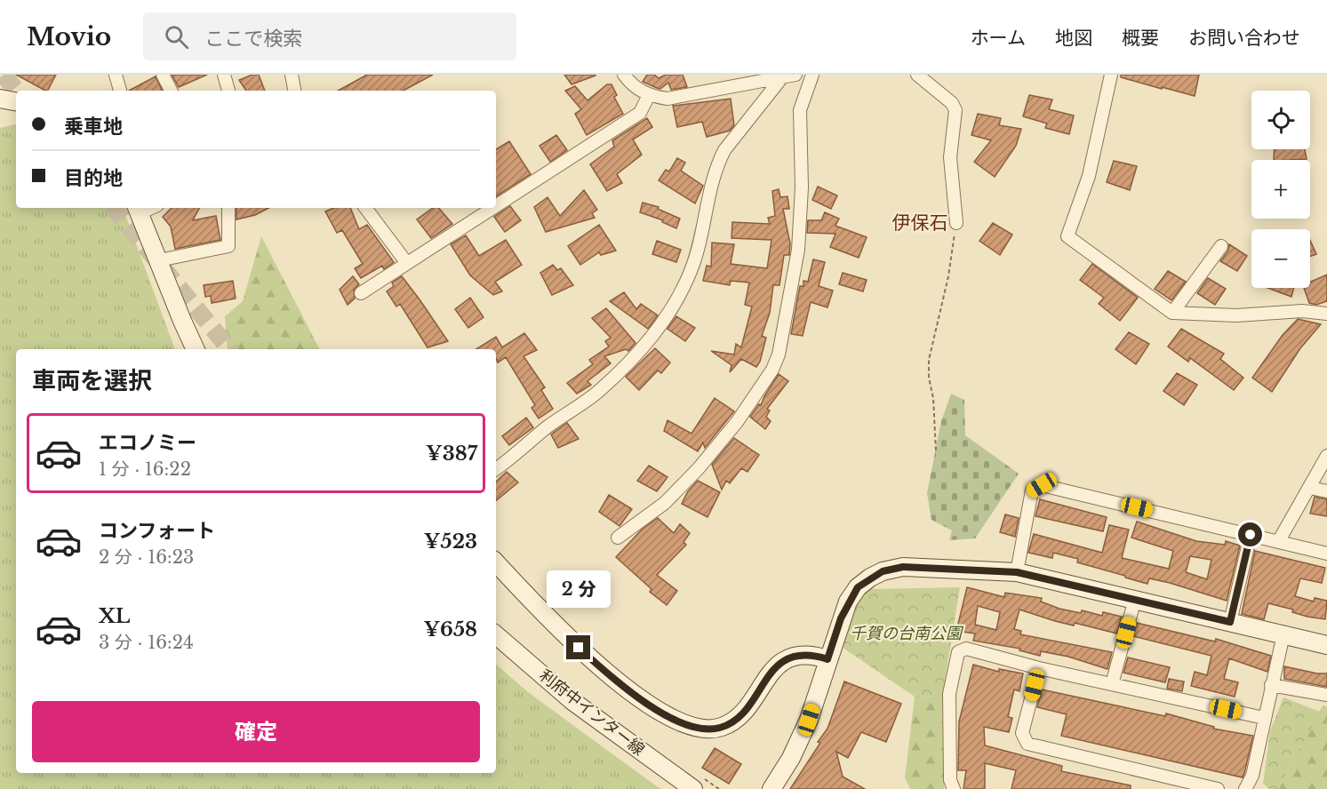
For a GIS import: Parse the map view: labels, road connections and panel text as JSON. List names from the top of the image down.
{
  "streets": {
    "street": ["利府中インター線"]
  },
  "districts": ["伊保石"],
  "parks": ["千賀の台南公園"],
  "page": {
    "header": "Movio",
    "search": "ここで検索",
    "nav": [
      "ホーム",
      "地図",
      "概要",
      "お問い合わせ"
    ],
    "map_buttons": ["+", "−"],
    "banner": ["乗車地", "目的地"],
    "heading": "車両を選択",
    "list": [
      {
        "name": "エコノミー",
        "note": "1 分 · 16:22",
        "value": "¥387"
      },
      {
        "name": "コンフォート",
        "note": "2 分 · 16:23",
        "value": "¥523"
      },
      {
        "name": "XL",
        "note": "3 分 · 16:24",
        "value": "¥658"
      }
    ],
    "bubble": "2 分",
    "buttons": "確定"
  }
}
